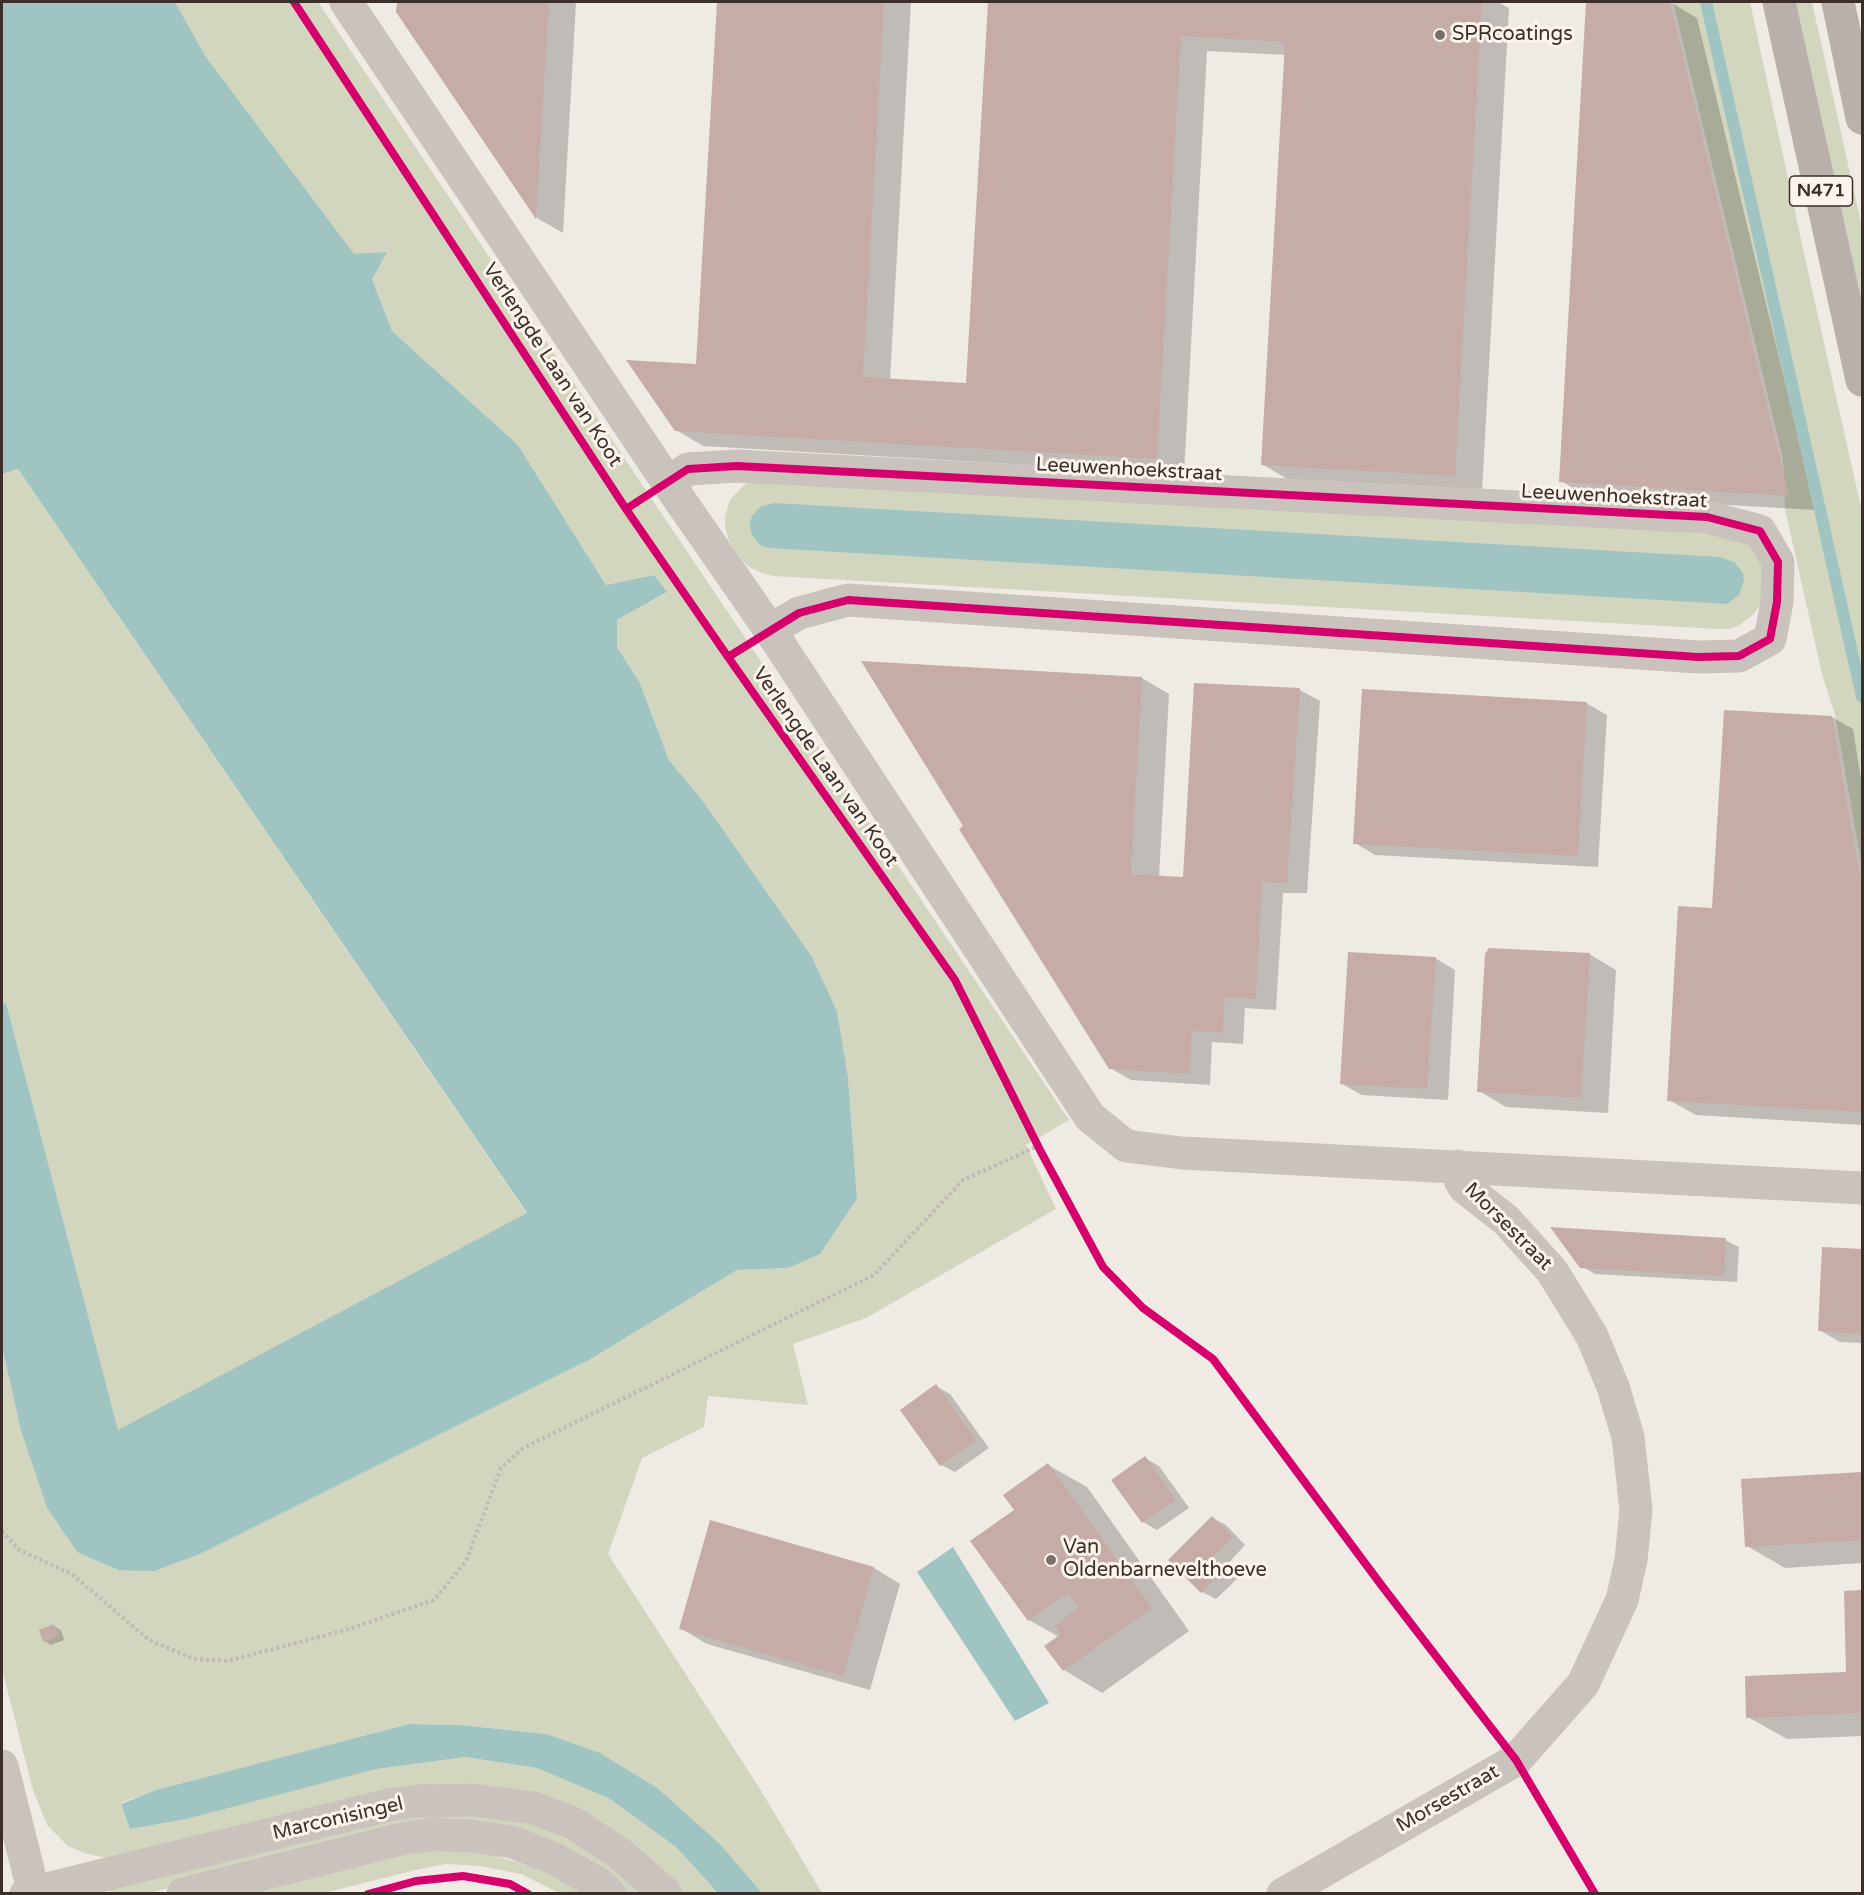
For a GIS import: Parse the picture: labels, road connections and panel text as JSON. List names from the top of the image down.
{
  "streets": {
    "main road": ["N471"],
    "street": [
      "Verlengde Laan van Koot",
      "Leeuwenhoekstraat",
      "Morsestraat",
      "Marconisingel"
    ]
  },
  "crossings": [
    ["Verlengde Laan van Koot", "Leeuwenhoekstraat"],
    ["Verlengde Laan van Koot", "Morsestraat"]
  ],
  "places": ["SPRcoatings", "Van Oldenbarnevelthoeve"]
}
